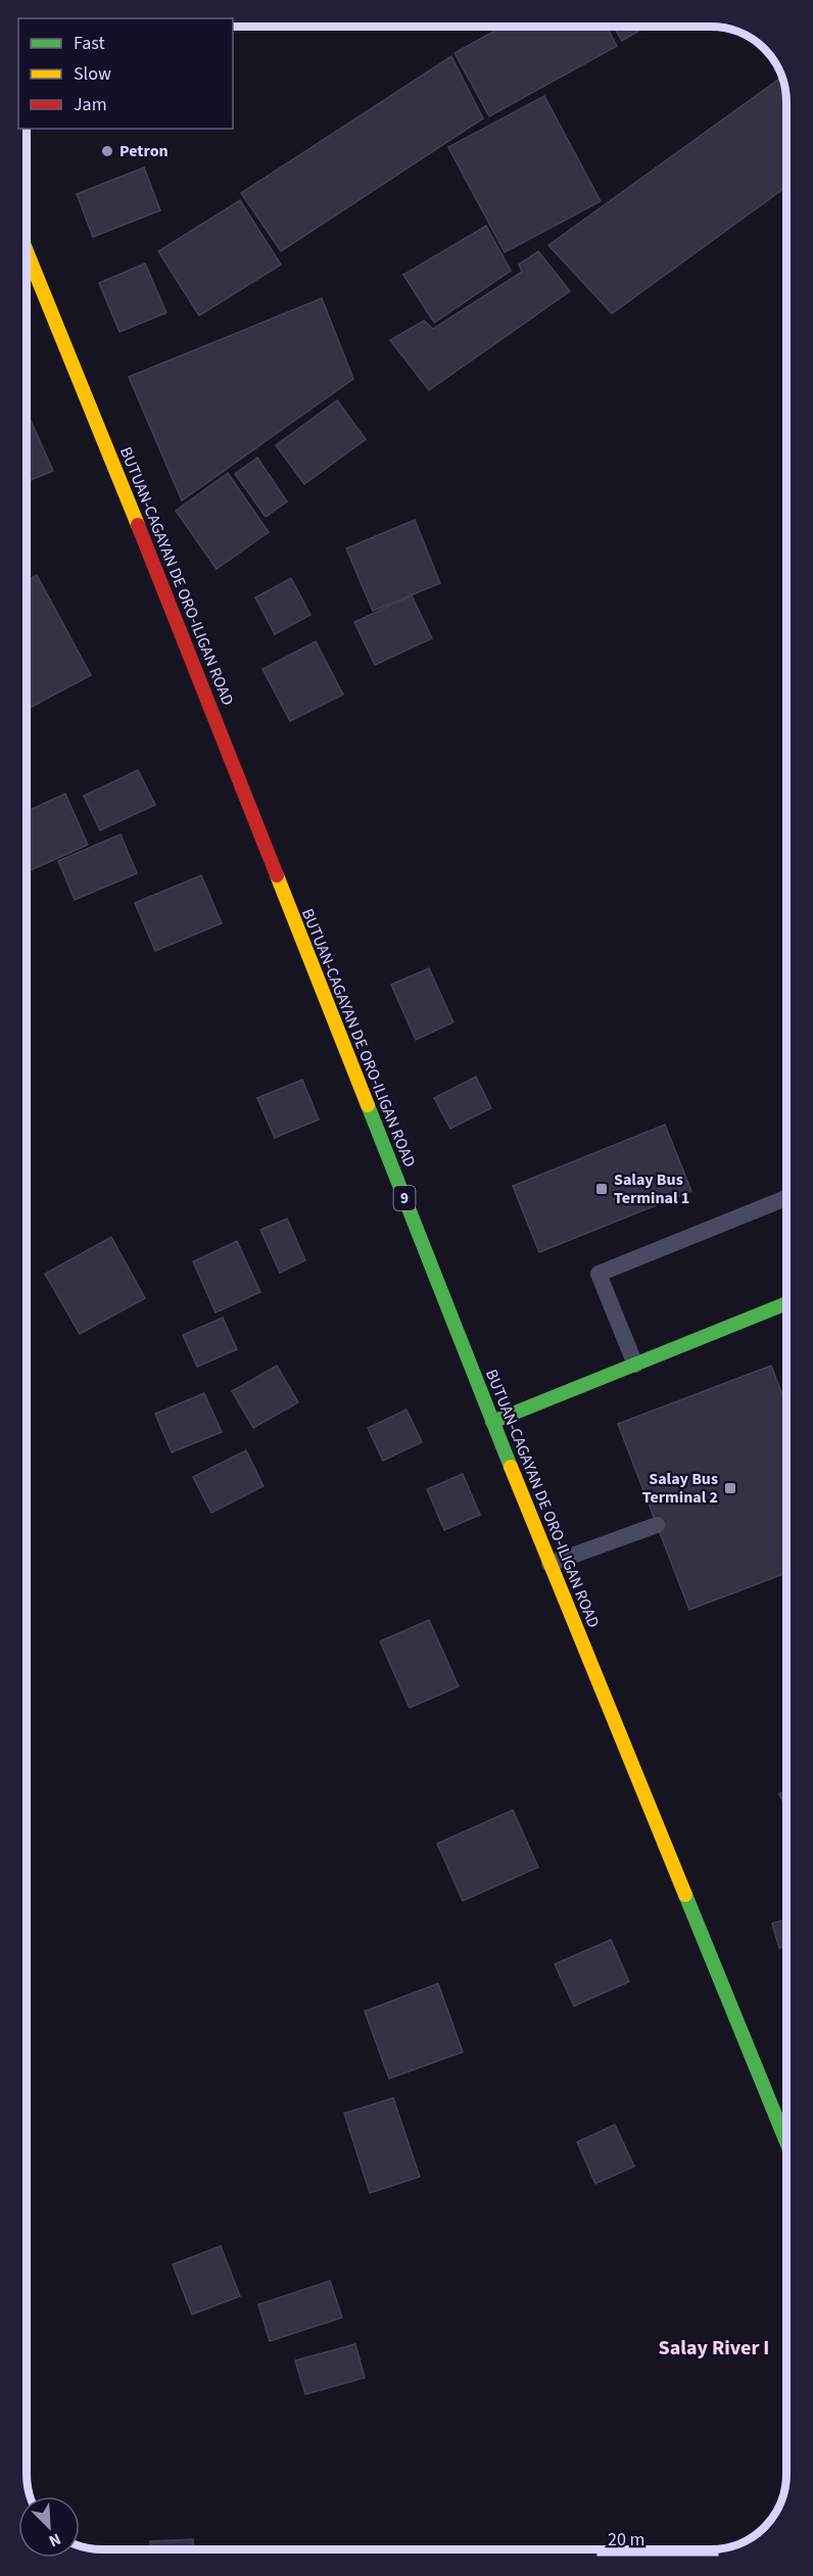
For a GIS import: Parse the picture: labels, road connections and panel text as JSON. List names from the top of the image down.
{
  "streets": {
    "main road": ["BUTUAN-CAGAYAN DE ORO-ILIGAN ROAD", "9"]
  },
  "districts": ["Salay River I"],
  "places": {
    "other": ["Petron"],
    "transit": ["Salay Bus Terminal 1", "Salay Bus Terminal 2"]
  },
  "legend": ["Fast", "Slow", "Jam"],
  "scale_bar": "20 m",
  "north": "bottom right"
}
